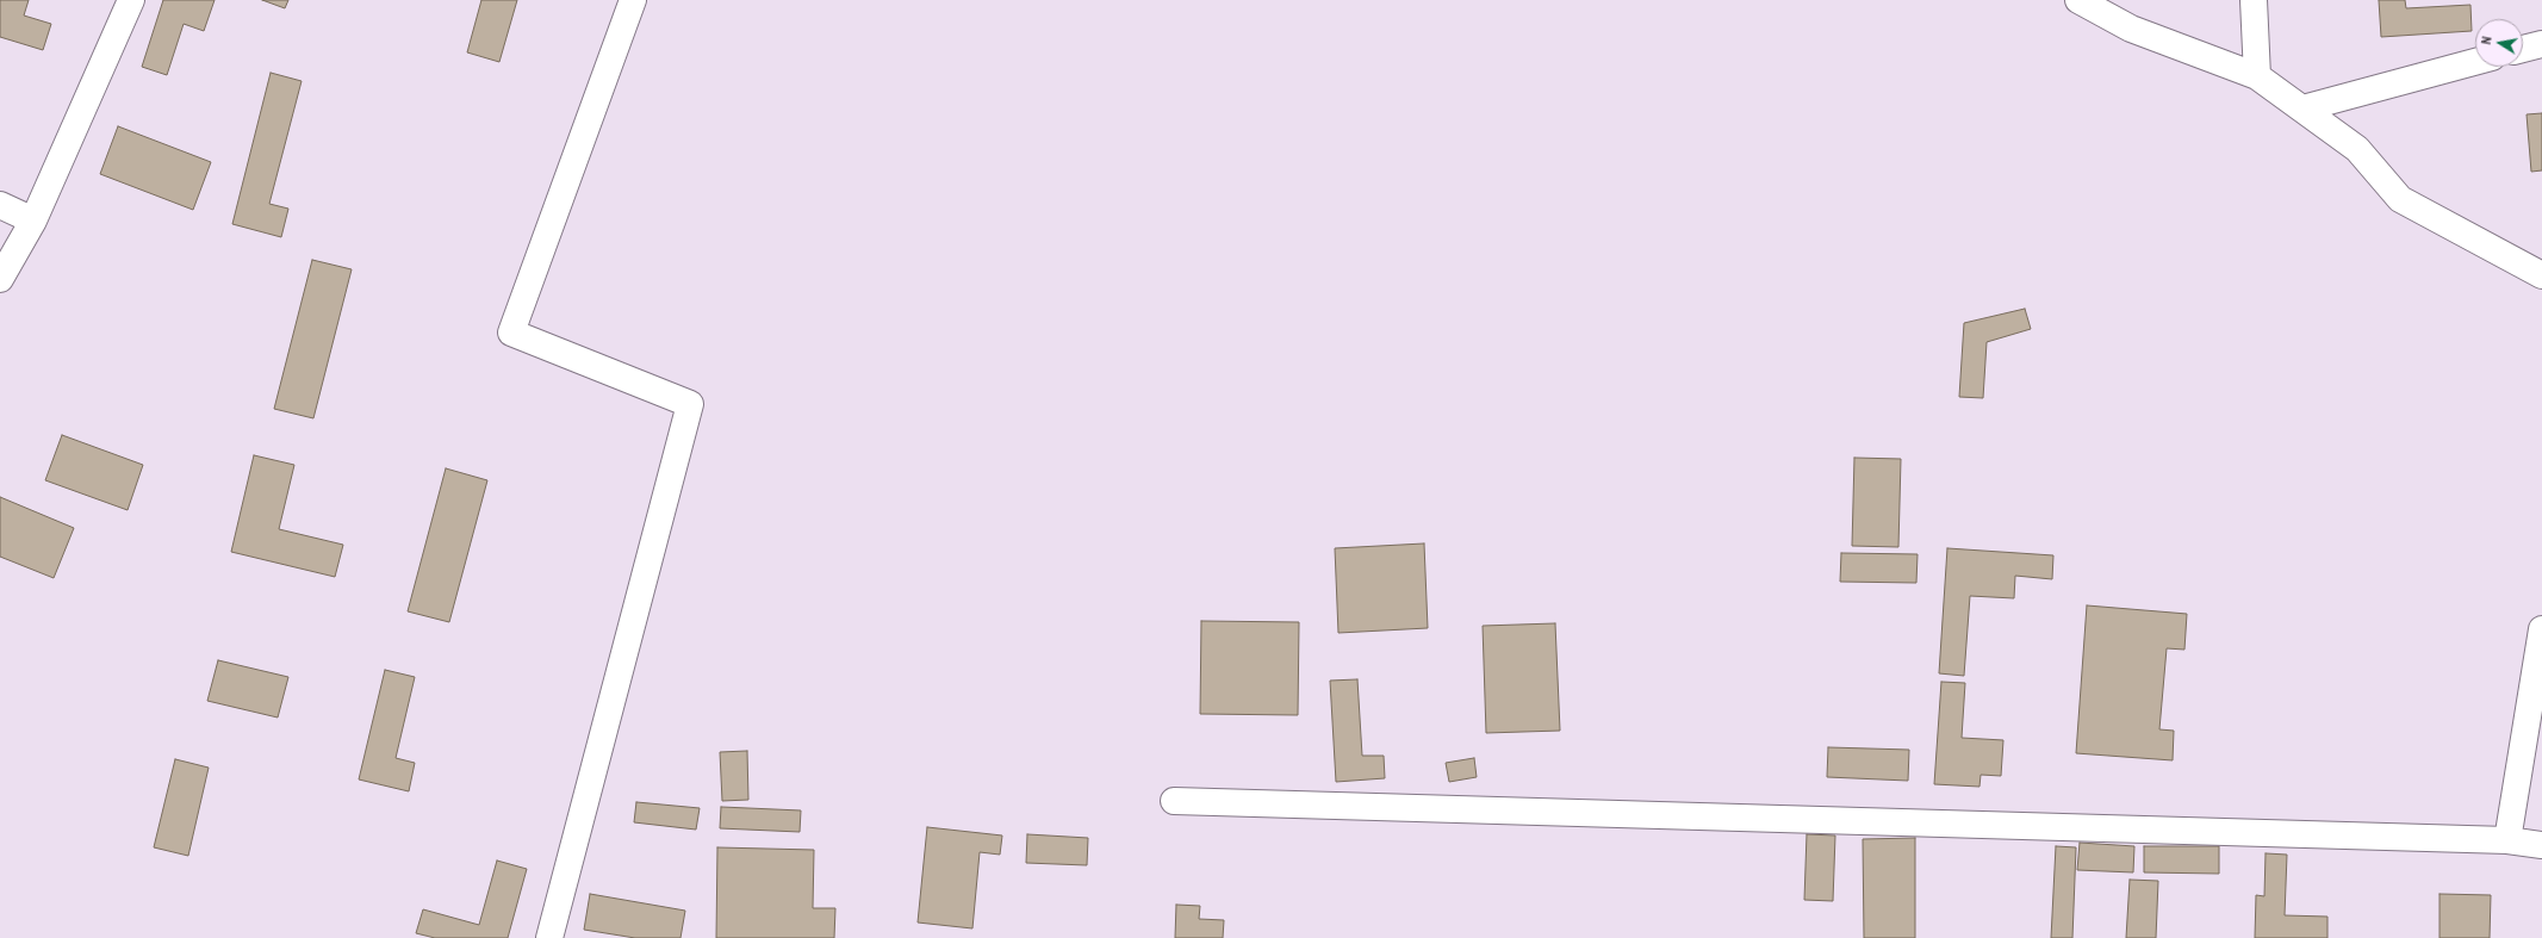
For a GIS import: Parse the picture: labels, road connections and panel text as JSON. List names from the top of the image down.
{
  "north": "left"
}
